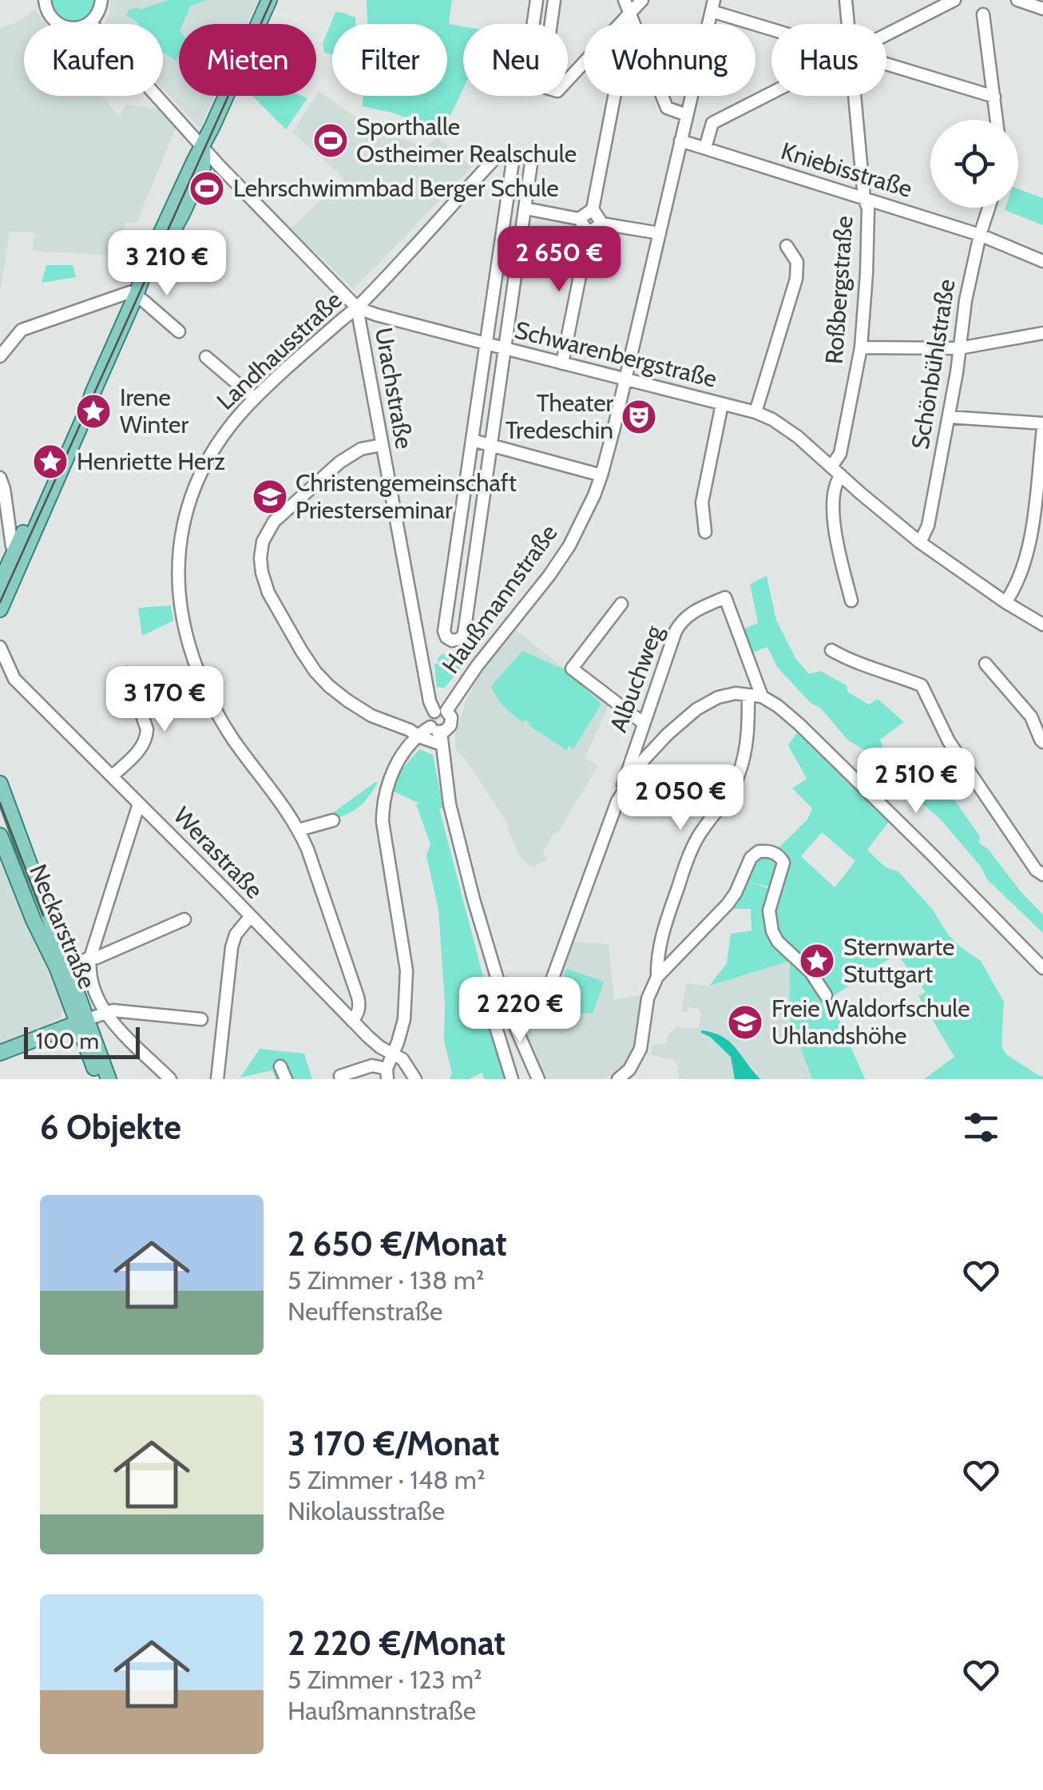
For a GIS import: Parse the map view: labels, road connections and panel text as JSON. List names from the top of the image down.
{
  "streets": {
    "main road": ["Neckarstraße"],
    "street": [
      "Kniebisstraße",
      "Roßbergstraße",
      "Landhausstraße",
      "Schwarenbergstraße",
      "Schönbühlstraße",
      "Urachstraße",
      "Haußmannstraße",
      "Albuchweg",
      "Werastraße"
    ]
  },
  "crossings": [
    ["Kniebisstraße", "Roßbergstraße"],
    ["Kniebisstraße", "Schönbühlstraße"],
    ["Kniebisstraße", "Haußmannstraße"],
    ["Roßbergstraße", "Schwarenbergstraße"],
    ["Landhausstraße", "Schwarenbergstraße"],
    ["Landhausstraße", "Urachstraße"],
    ["Landhausstraße", "Werastraße"],
    ["Schwarenbergstraße", "Schönbühlstraße"],
    ["Schwarenbergstraße", "Urachstraße"],
    ["Schwarenbergstraße", "Haußmannstraße"],
    ["Urachstraße", "Haußmannstraße"]
  ],
  "places": {
    "sports": ["Sporthalle Ostheimer Realschule", "Lehrschwimmbad Berger Schule"],
    "place": ["Irene Winter", "Henriette Herz", "Sternwarte Stuttgart"],
    "theatre": ["Theater Tredeschin"],
    "school or university": ["Christengemeinschaft Priesterseminar", "Freie Waldorfschule Uhlandshöhe"]
  },
  "scale_bar": "100 m",
  "page": {
    "chip": [
      "Kaufen",
      "Mieten",
      "Filter",
      "Neu",
      "Wohnung",
      "Haus"
    ],
    "price": [
      "2 650 €",
      "3 210 €",
      "3 170 €",
      "2 510 €",
      "2 050 €",
      "2 220 €"
    ],
    "scale": "100 m",
    "heading": "6 Objekte",
    "list": [
      {
        "name": "2 650 €/Monat",
        "note": "5 Zimmer · 138 m² · Neuffenstraße"
      },
      {
        "name": "3 170 €/Monat",
        "note": "5 Zimmer · 148 m² · Nikolausstraße"
      },
      {
        "name": "2 220 €/Monat",
        "note": "5 Zimmer · 123 m² · Haußmannstraße"
      }
    ]
  }
}
